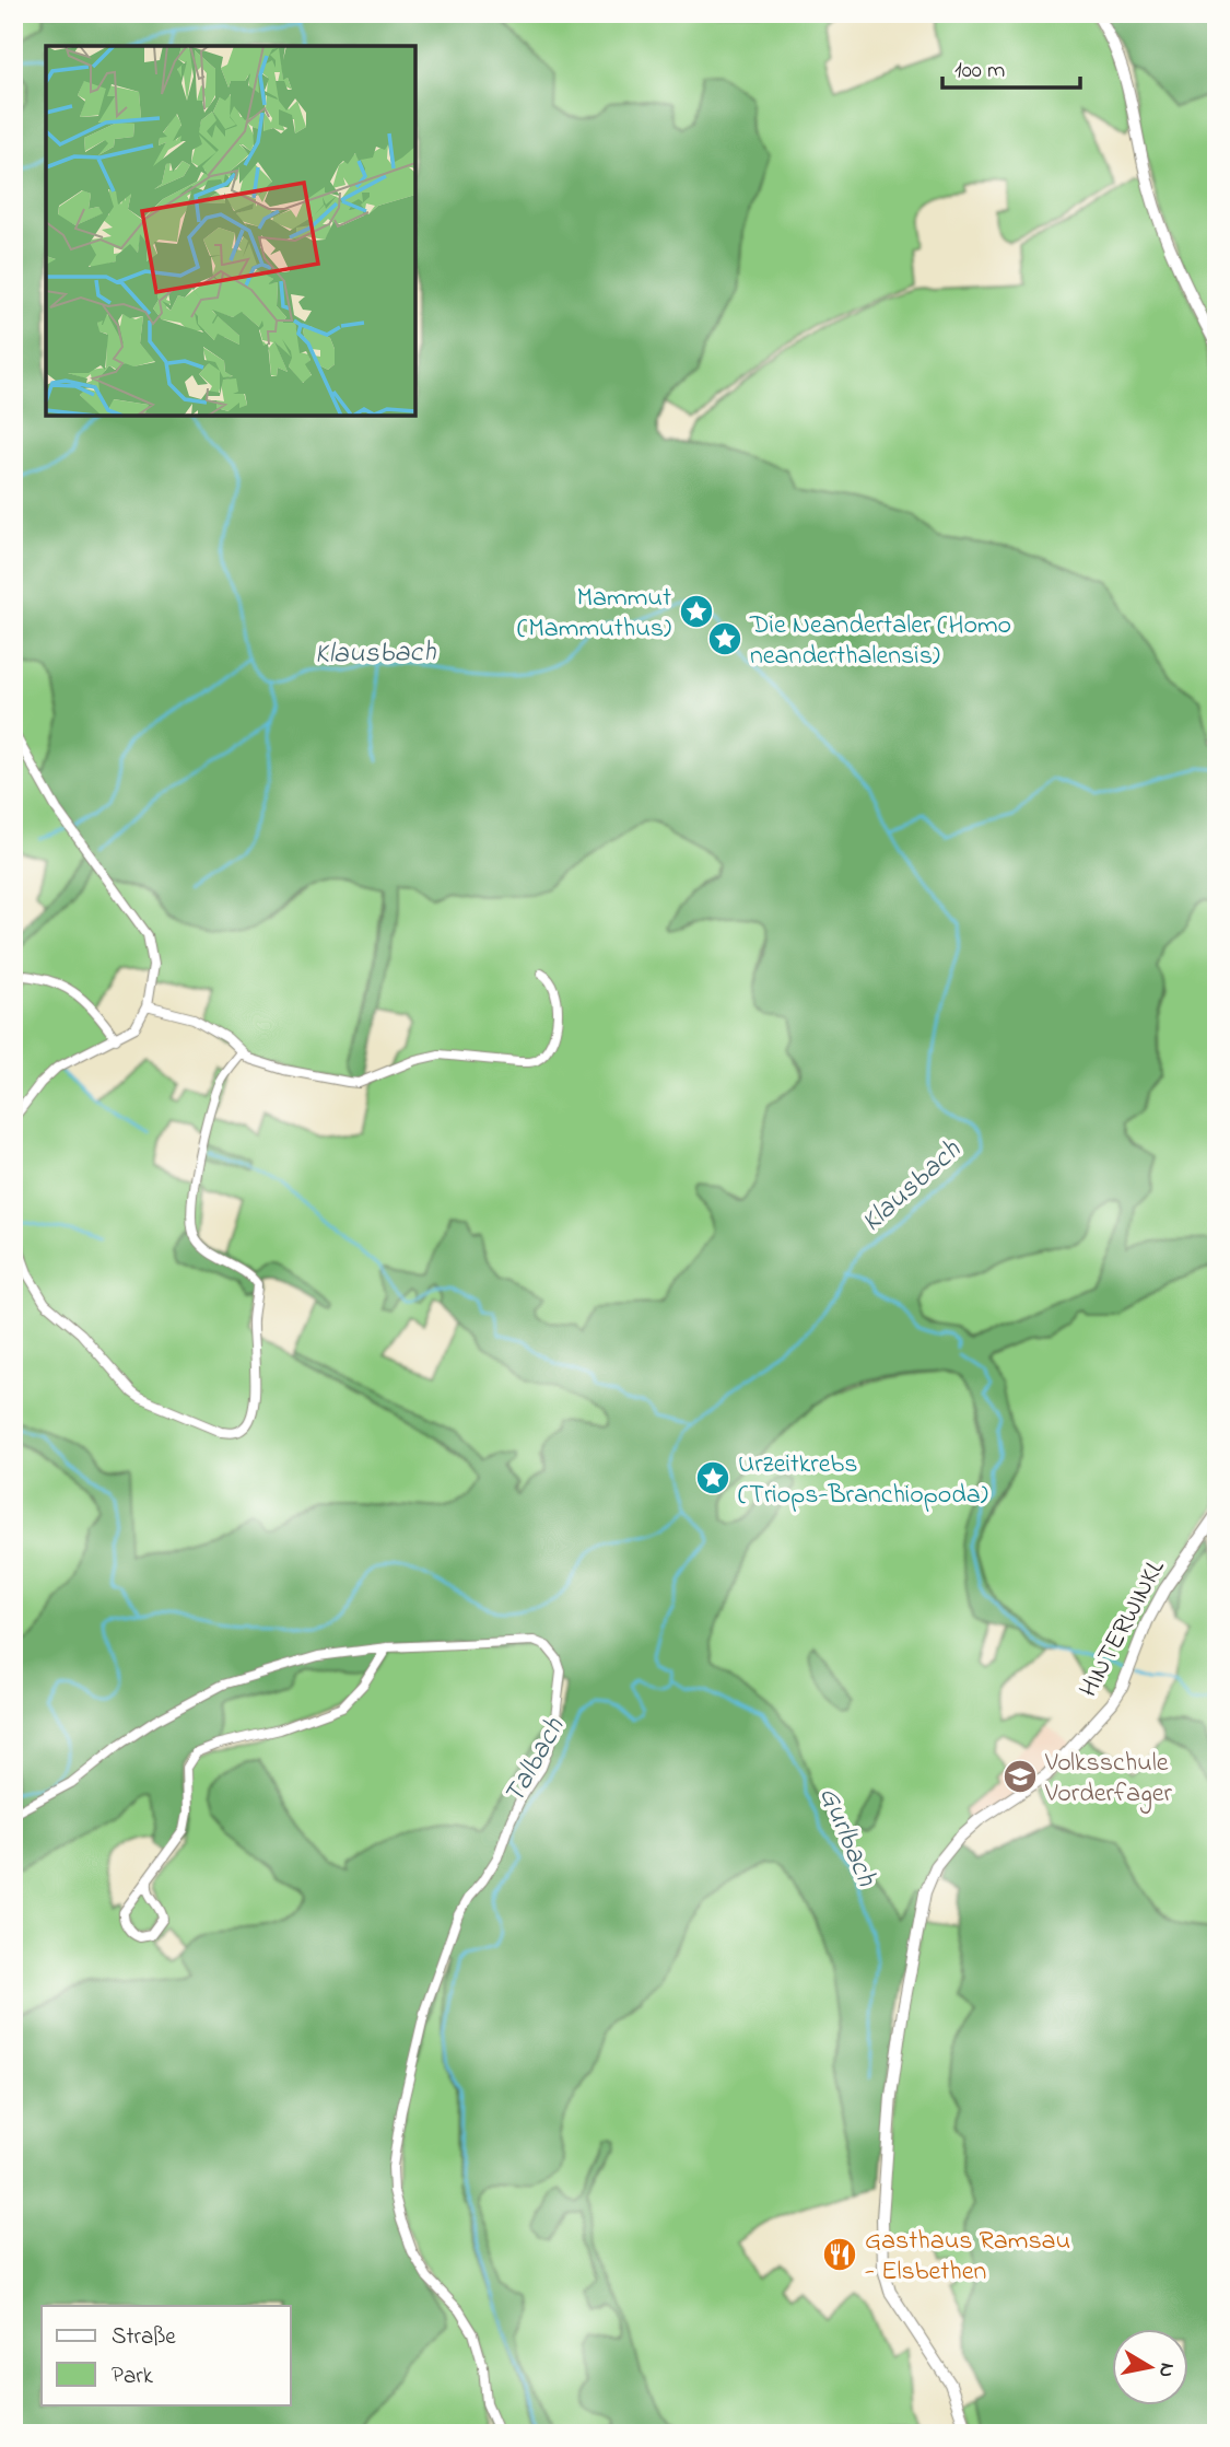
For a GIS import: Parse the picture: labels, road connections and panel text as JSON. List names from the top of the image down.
{
  "streets": {
    "street": ["HINTERWINKL"]
  },
  "water": ["Klausbach", "Talbach", "Gurlbach"],
  "places": {
    "place": ["Mammut (Mammuthus)", "Die Neandertaler (Homo neanderthalensis)", "Urzeitkrebs (Triops-Branchiopoda)"],
    "school or university": ["Volksschule Vorderfager"],
    "restaurant": ["Gasthaus Ramsau - Elsbethen"]
  },
  "legend": ["Straße", "Park"],
  "scale_bar": "100 m",
  "north": "right"
}
